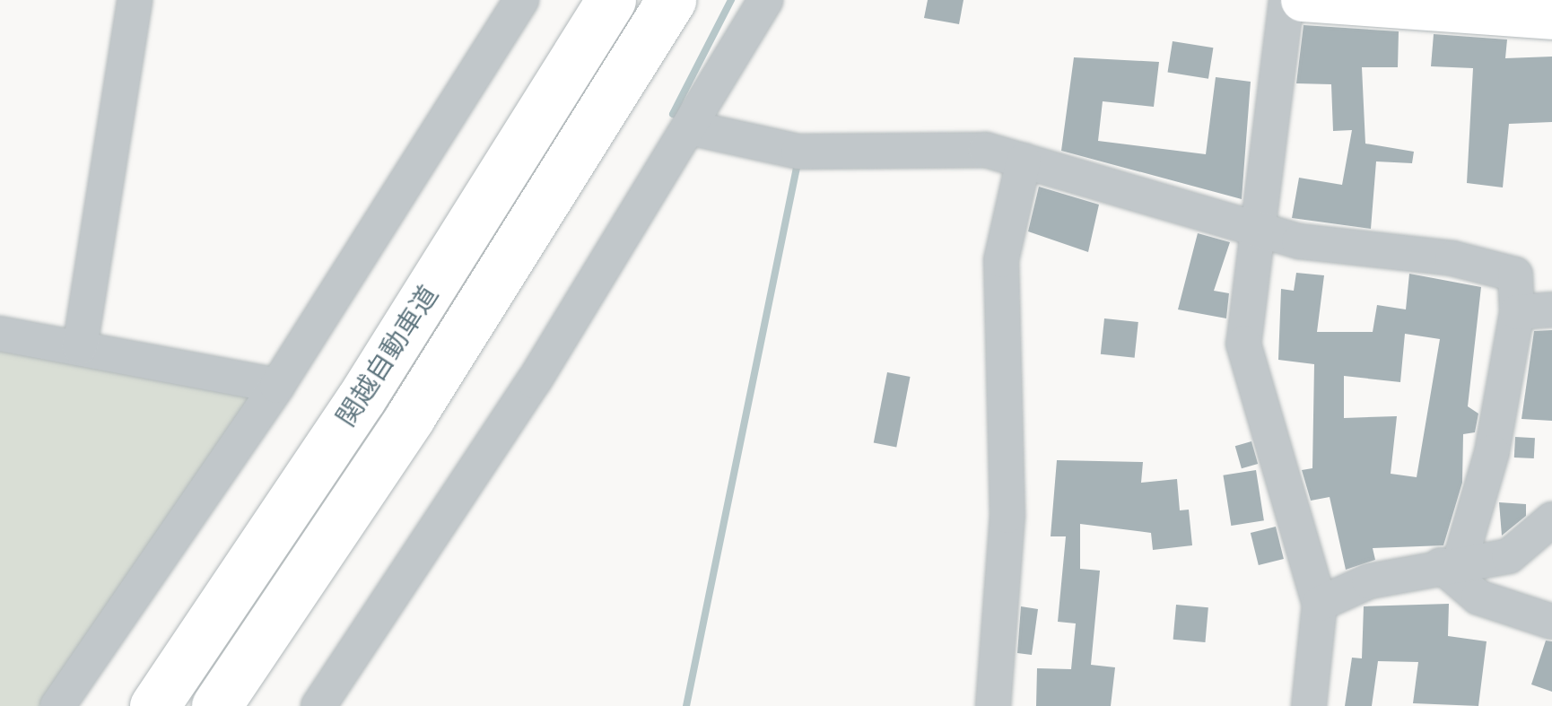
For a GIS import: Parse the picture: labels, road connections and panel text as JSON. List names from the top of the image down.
{
  "streets": {
    "highway": ["関越自動車道"]
  }
}
